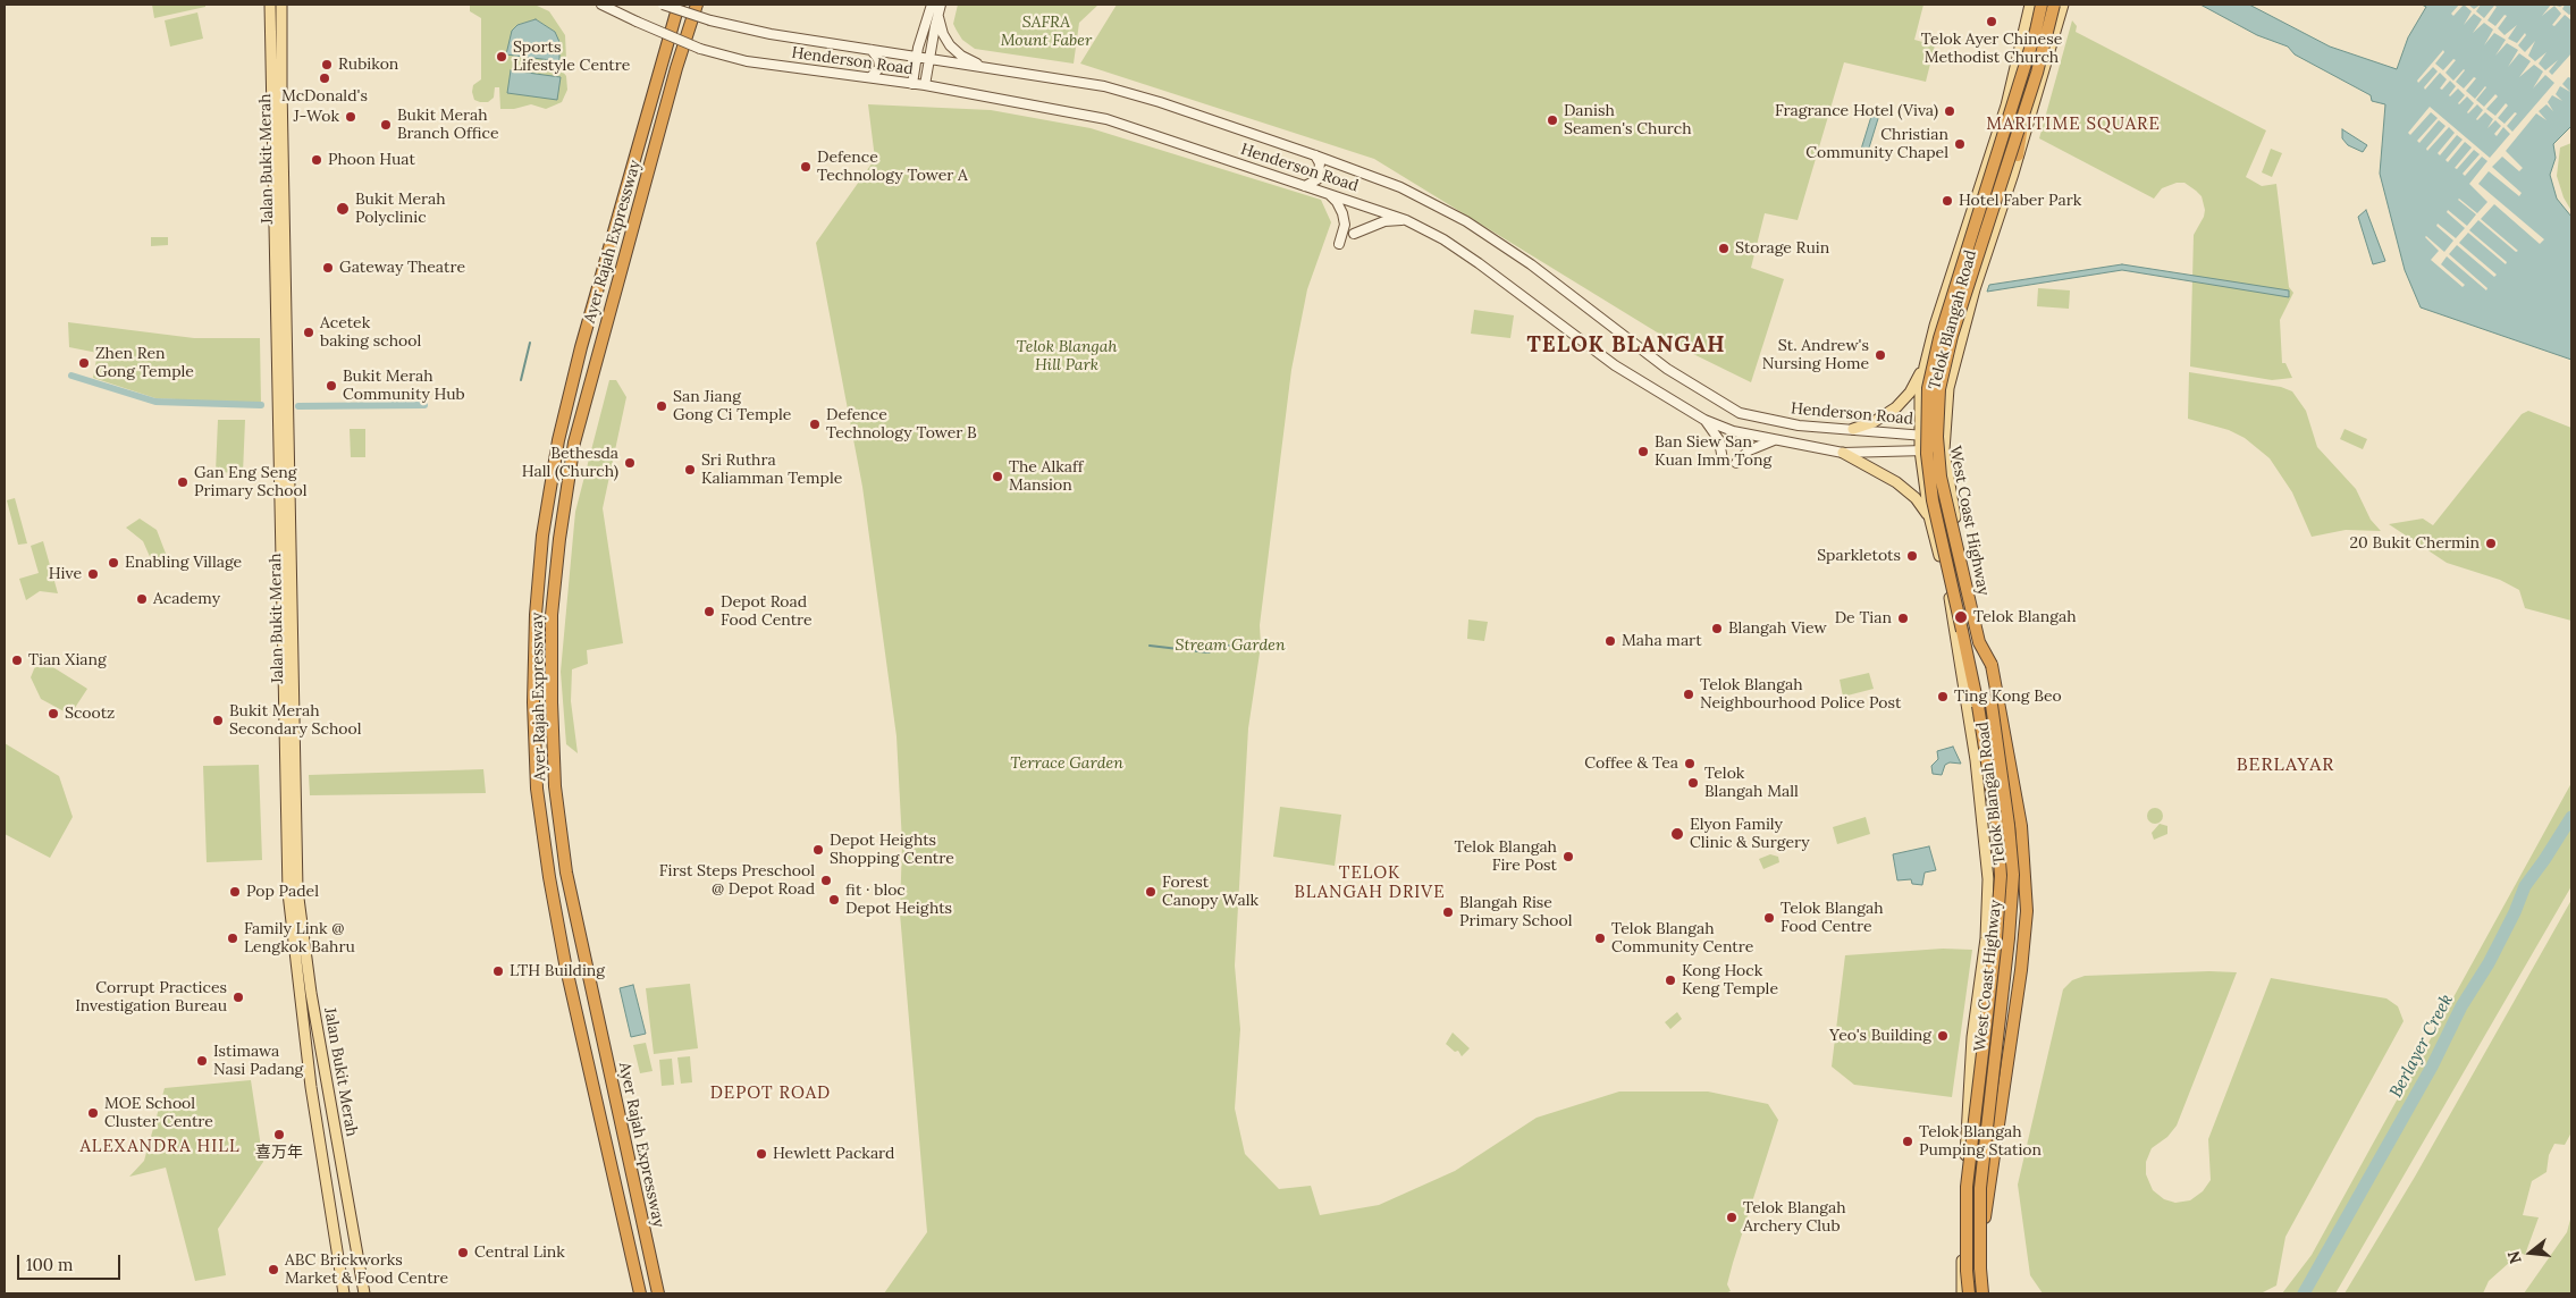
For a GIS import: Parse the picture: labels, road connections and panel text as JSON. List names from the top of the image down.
{
  "streets": {
    "highway": ["Ayer Rajah Expressway", "West Coast Highway"],
    "main road": ["Henderson Road", "Jalan Bukit Merah", "Telok Blangah Road"]
  },
  "crossings": [
    ["Henderson Road", "Telok Blangah Road"]
  ],
  "districts": [
    "MARITIME SQUARE",
    "TELOK BLANGAH",
    "BERLAYAR",
    "TELOK BLANGAH DRIVE",
    "DEPOT ROAD",
    "ALEXANDRA HILL"
  ],
  "water": ["Berlayer Creek"],
  "parks": [
    "SAFRA Mount Faber",
    "Telok Blangah Hill Park",
    "Stream Garden",
    "Terrace Garden"
  ],
  "places": [
    "Telok Ayer Chinese Methodist Church",
    "Sports Lifestyle Centre",
    "Rubikon",
    "McDonald's",
    "Fragrance Hotel (Viva)",
    "J-Wok",
    "Danish Seamen's Church",
    "Bukit Merah Branch Office",
    "Christian Community Chapel",
    "Phoon Huat",
    "Defence Technology Tower A",
    "Hotel Faber Park",
    "Bukit Merah Polyclinic",
    "Storage Ruin",
    "Gateway Theatre",
    "Acetek baking school",
    "St. Andrew's Nursing Home",
    "Zhen Ren Gong Temple",
    "Bukit Merah Community Hub",
    "San Jiang Gong Ci Temple",
    "Defence Technology Tower B",
    "Ban Siew San Kuan Imm Tong",
    "Bethesda Hall (Church)",
    "Sri Ruthra Kaliamman Temple",
    "The Alkaff Mansion",
    "Gan Eng Seng Primary School",
    "20 Bukit Chermin",
    "Sparkletots",
    "Enabling Village",
    "Hive",
    "Academy",
    "Depot Road Food Centre",
    "Telok Blangah",
    "De Tian",
    "Blangah View",
    "Maha mart",
    "Tian Xiang",
    "Telok Blangah Neighbourhood Police Post",
    "Ting Kong Beo",
    "Scootz",
    "Bukit Merah Secondary School",
    "Coffee & Tea",
    "Telok Blangah Mall",
    "Elyon Family Clinic & Surgery",
    "Depot Heights Shopping Centre",
    "Telok Blangah Fire Post",
    "First Steps Preschool @ Depot Road",
    "Pop Padel",
    "Forest Canopy Walk",
    "fit · bloc Depot Heights",
    "Blangah Rise Primary School",
    "Telok Blangah Food Centre",
    "Family Link @ Lengkok Bahru",
    "Telok Blangah Community Centre",
    "LTH Building",
    "Kong Hock Keng Temple",
    "Corrupt Practices Investigation Bureau",
    "Yeo's Building",
    "Istimawa Nasi Padang",
    "MOE School Cluster Centre",
    "喜万年",
    "Telok Blangah Pumping Station",
    "Hewlett Packard",
    "Telok Blangah Archery Club",
    "Central Link",
    "ABC Brickworks Market & Food Centre"
  ],
  "scale_bar": "100 m",
  "north": "left"
}
